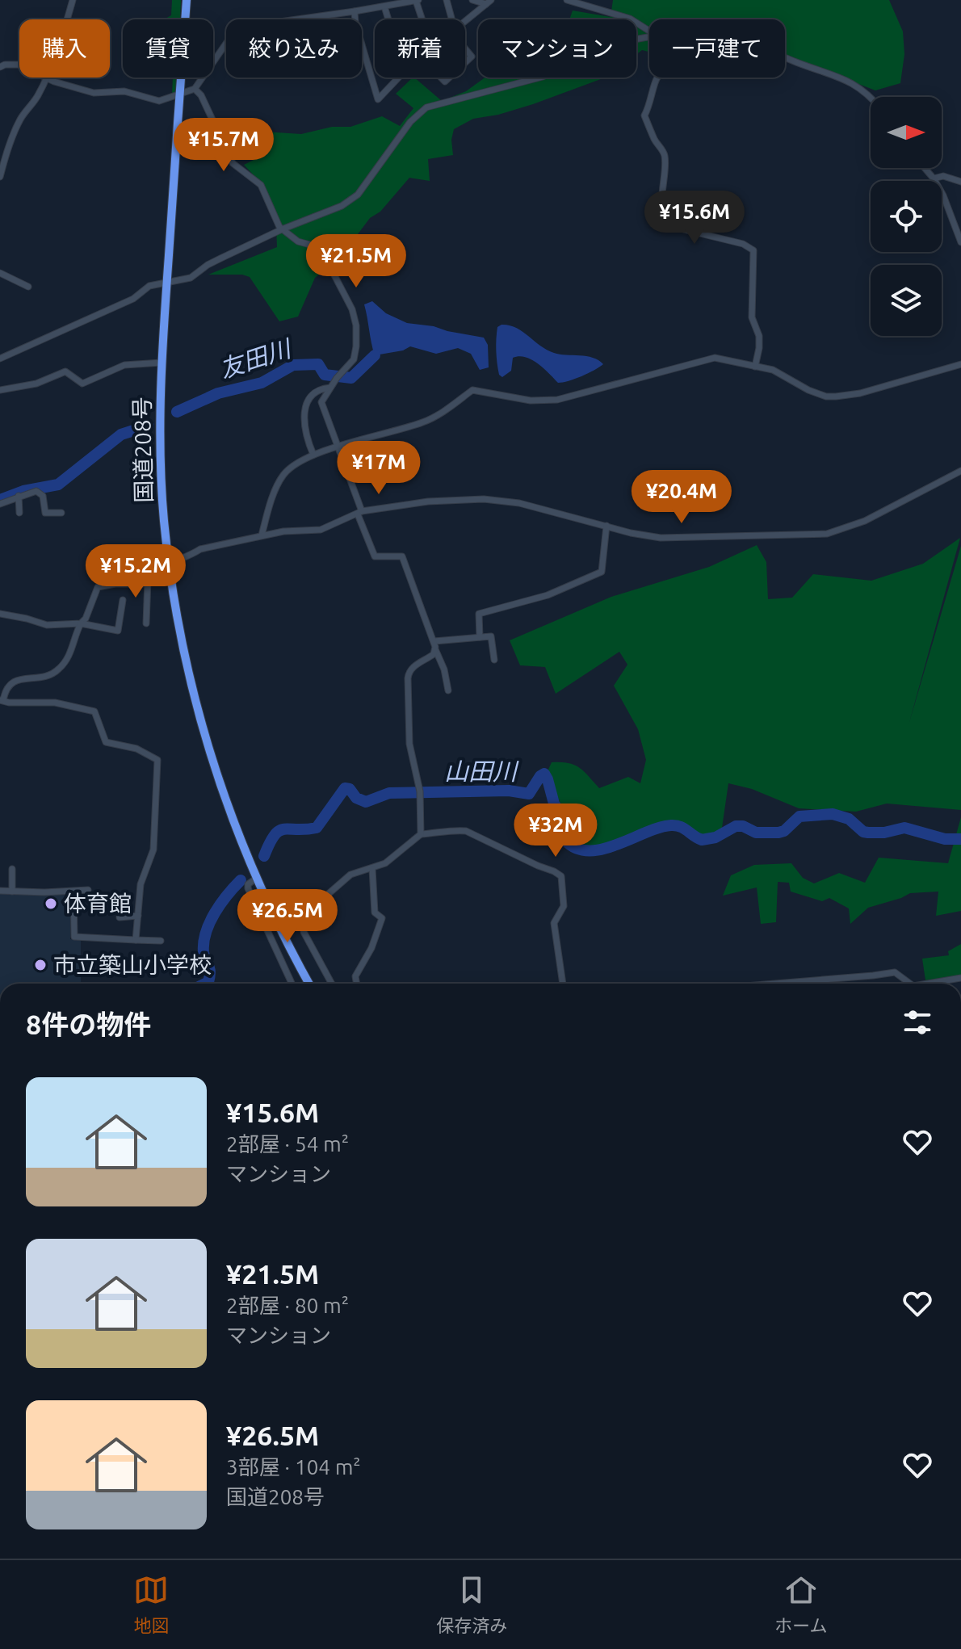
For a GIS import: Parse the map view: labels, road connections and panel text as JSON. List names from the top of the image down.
{
  "streets": {
    "highway": ["国道208号"]
  },
  "water": ["友田川", "山田川"],
  "places": ["体育館", "市立築山小学校"],
  "north": "right",
  "page": {
    "chip": [
      "購入",
      "賃貸",
      "絞り込み",
      "新着",
      "マンション",
      "一戸建て"
    ],
    "price": [
      "¥15.7M",
      "¥15.6M",
      "¥21.5M",
      "¥17M",
      "¥20.4M",
      "¥15.2M",
      "¥32M",
      "¥26.5M"
    ],
    "heading": "8件の物件",
    "list": [
      {
        "name": "¥15.6M",
        "note": "2部屋 · 54 m² · マンション"
      },
      {
        "name": "¥21.5M",
        "note": "2部屋 · 80 m² · マンション"
      },
      {
        "name": "¥26.5M",
        "note": "3部屋 · 104 m² · 国道208号"
      }
    ],
    "tabs": ["地図", "保存済み", "ホーム"]
  }
}
